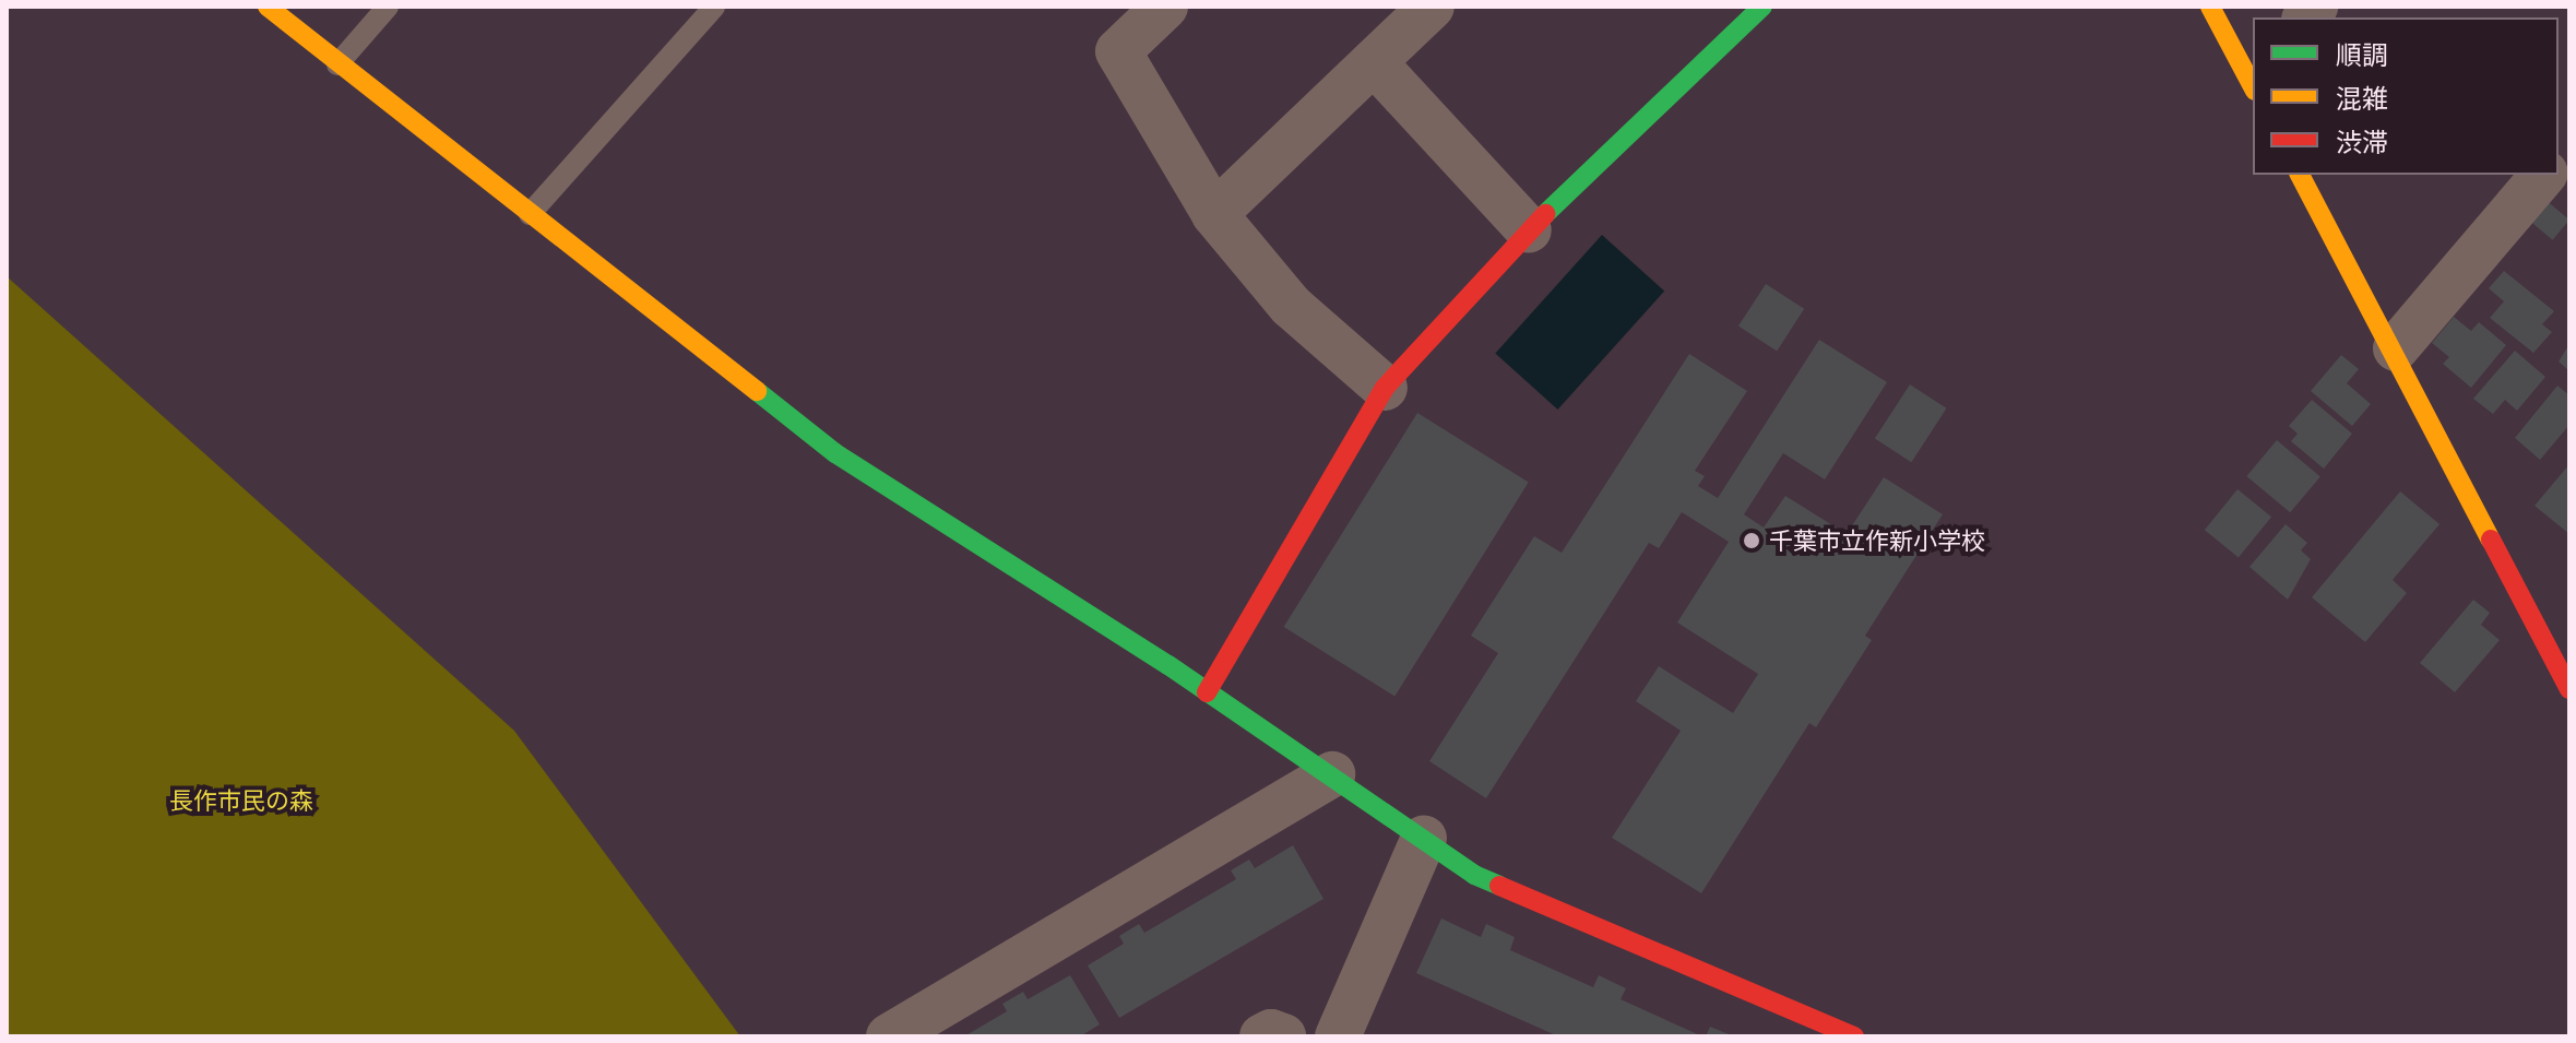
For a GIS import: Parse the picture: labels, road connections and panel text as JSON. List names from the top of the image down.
{
  "parks": ["長作市民の森"],
  "places": ["千葉市立作新小学校"],
  "legend": ["順調", "混雑", "渋滞"]
}
